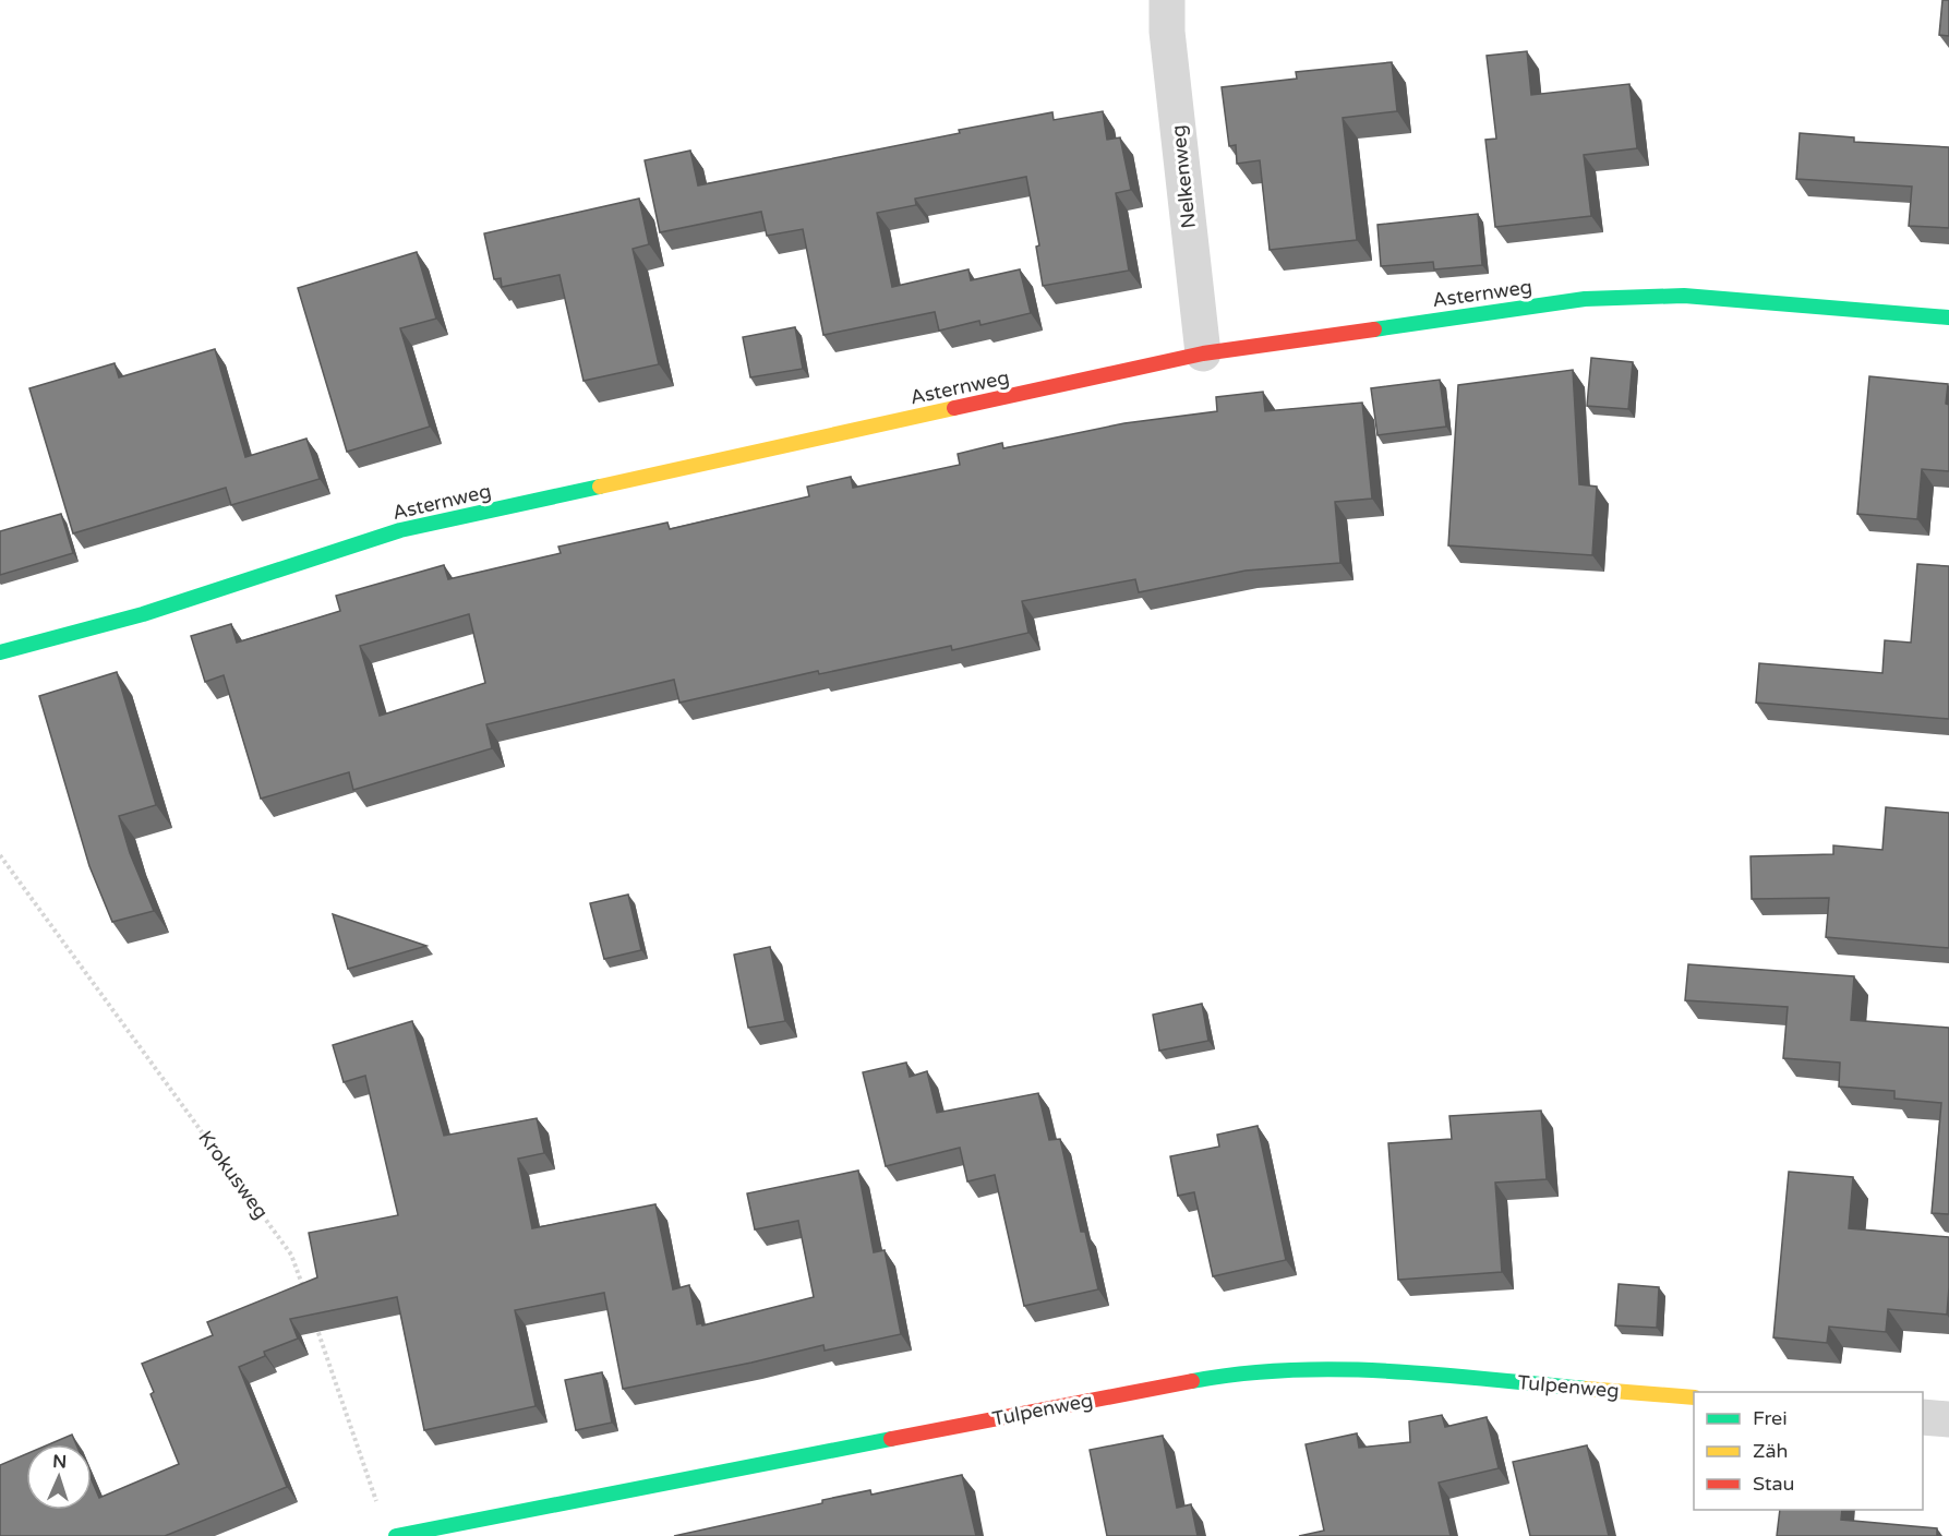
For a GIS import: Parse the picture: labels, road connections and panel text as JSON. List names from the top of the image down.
{
  "streets": {
    "street": ["Nelkenweg", "Asternweg", "Tulpenweg"],
    "path": ["Krokusweg"]
  },
  "crossings": [
    ["Nelkenweg", "Asternweg"]
  ],
  "legend": ["Frei", "Zäh", "Stau"],
  "north": "top"
}
